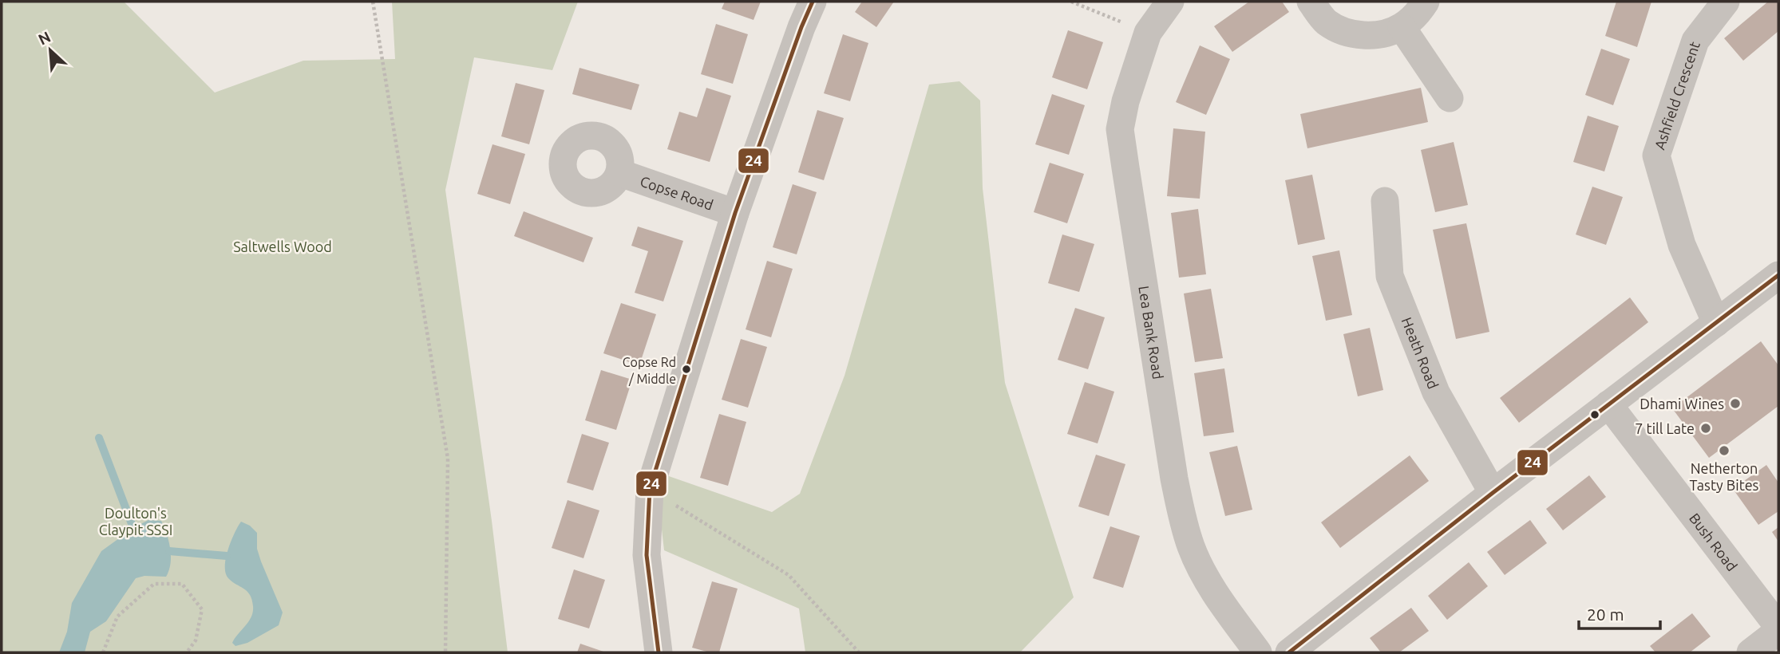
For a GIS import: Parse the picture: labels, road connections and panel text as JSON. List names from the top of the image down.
{
  "streets": {
    "street": [
      "Ashfield Crescent",
      "Copse Road",
      "Lea Bank Road",
      "Heath Road",
      "Bush Road"
    ]
  },
  "parks": ["Saltwells Wood", "Doulton's Claypit SSSI"],
  "places": [
    "Copse Rd / Middle",
    "Dhami Wines",
    "7 till Late",
    "Netherton Tasty Bites"
  ],
  "lines": ["transit line 24"],
  "scale_bar": "20 m",
  "north": "top left"
}
